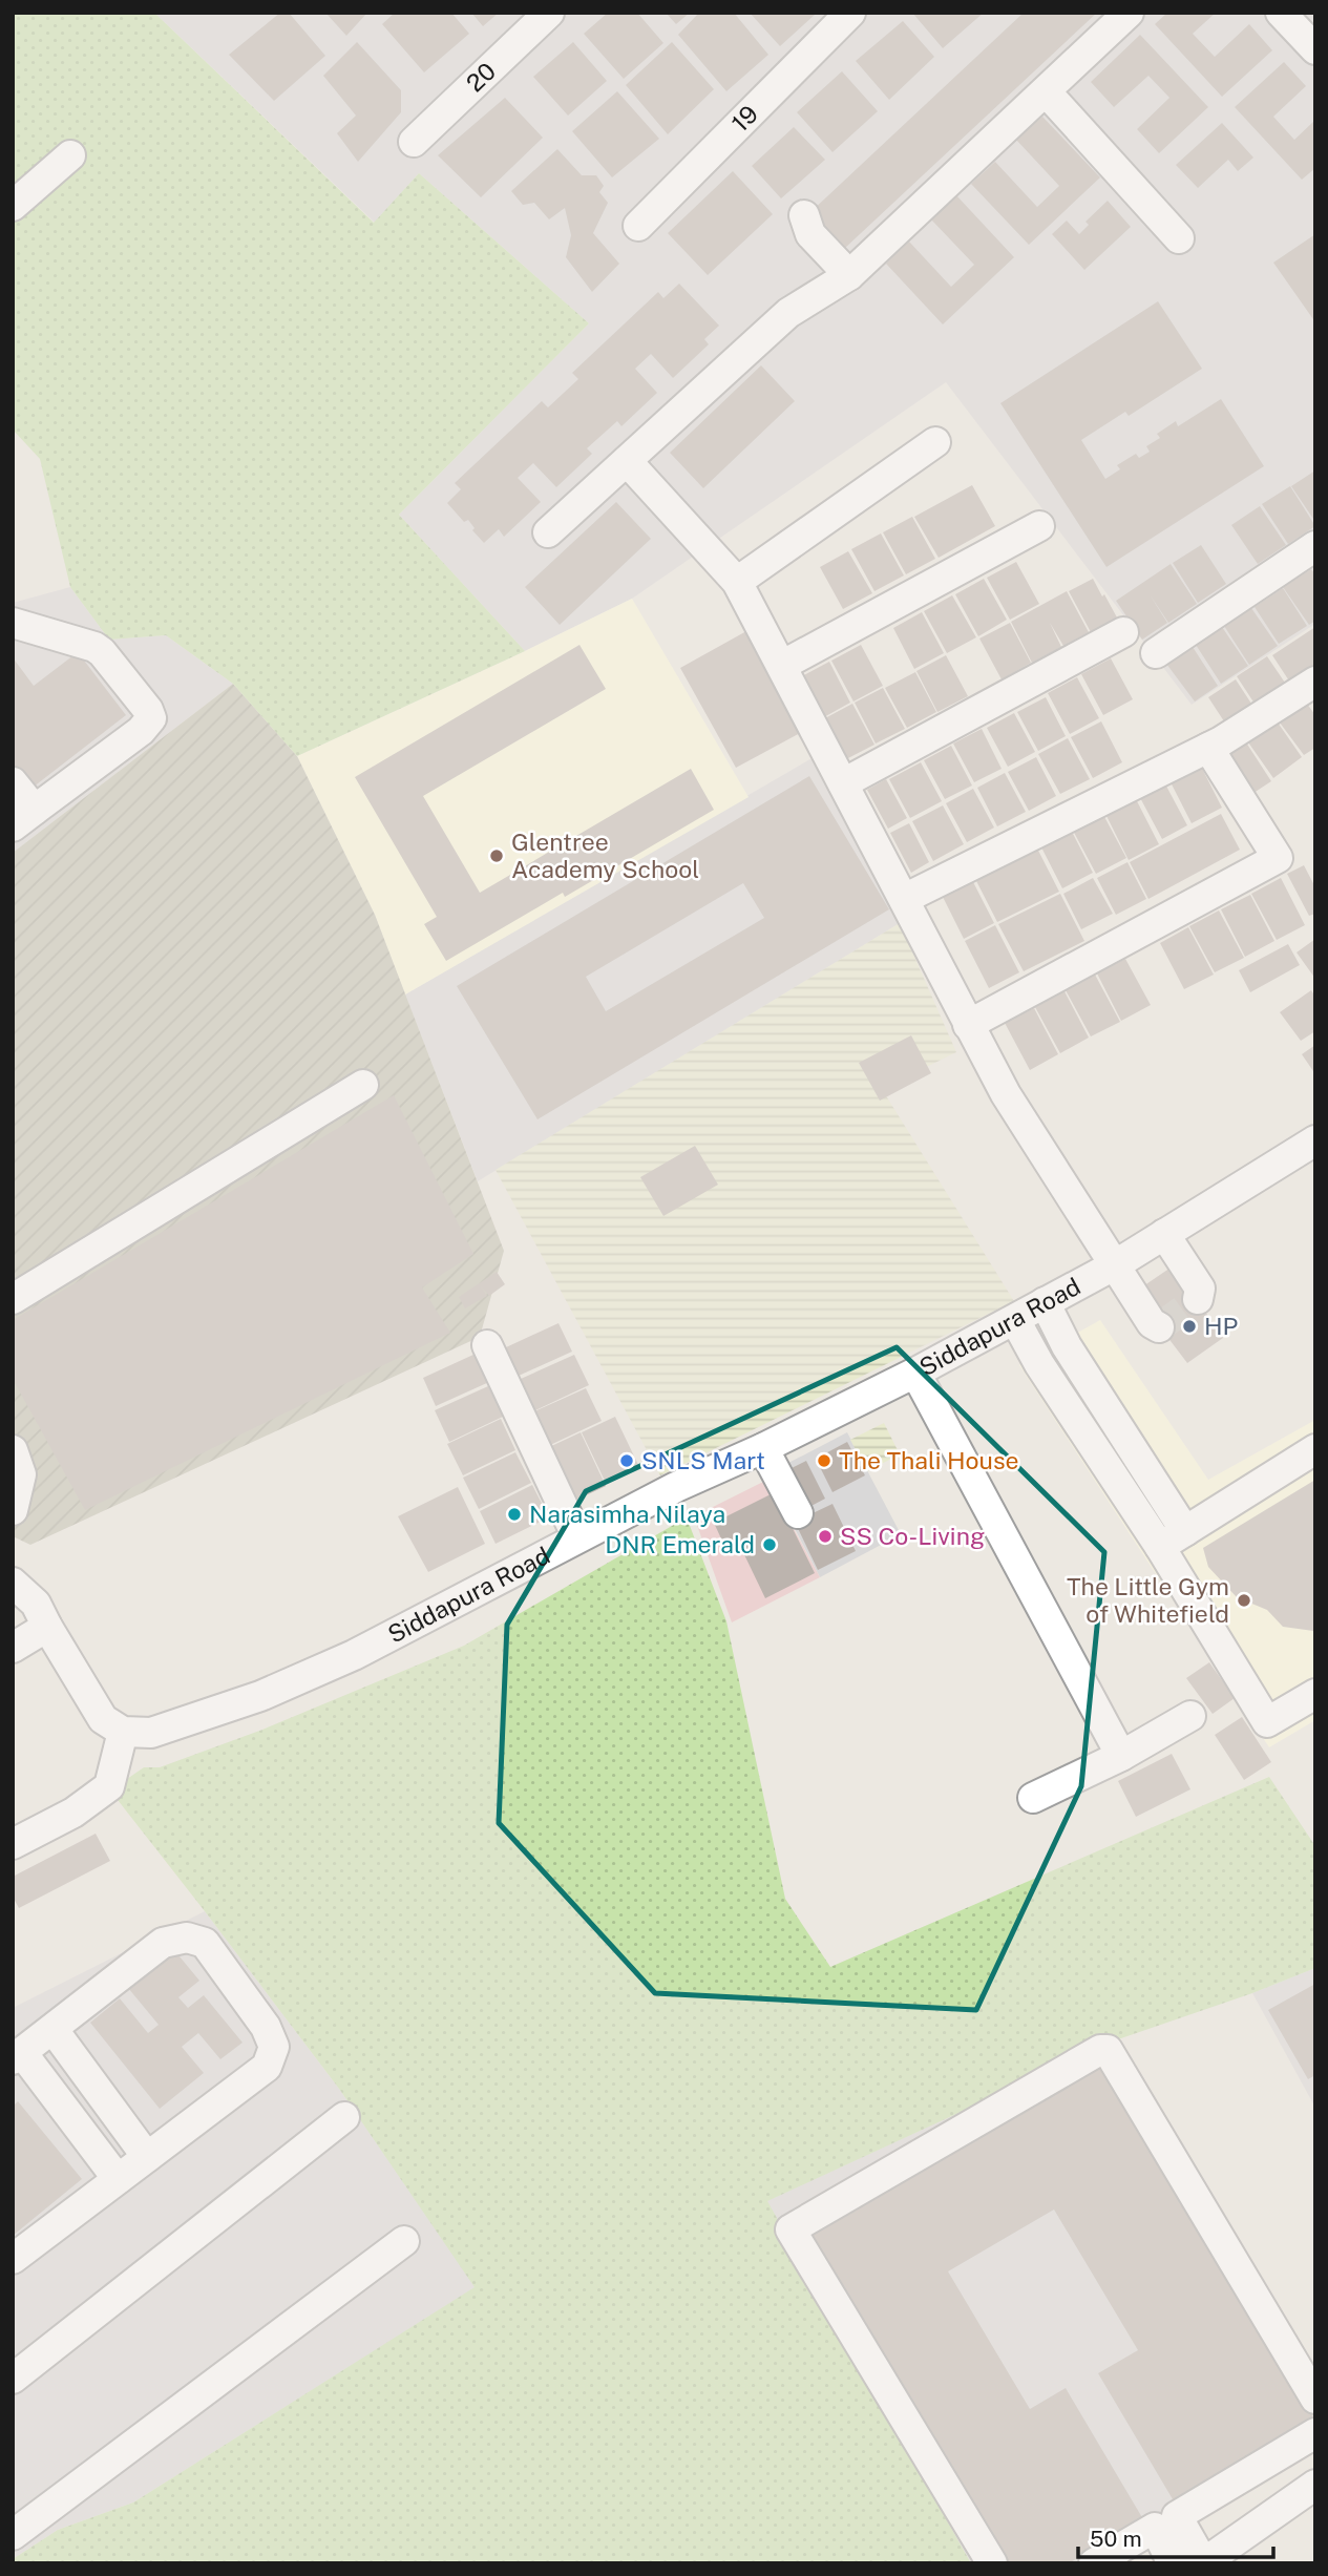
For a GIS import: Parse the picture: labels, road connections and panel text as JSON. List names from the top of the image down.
{
  "streets": {
    "street": ["20", "19", "Siddapura Road"]
  },
  "places": [
    "Glentree Academy School",
    "HP",
    "SNLS Mart",
    "The Thali House",
    "Narasimha Nilaya",
    "SS Co-Living",
    "DNR Emerald",
    "The Little Gym of Whitefield"
  ],
  "scale_bar": "50 m"
}
